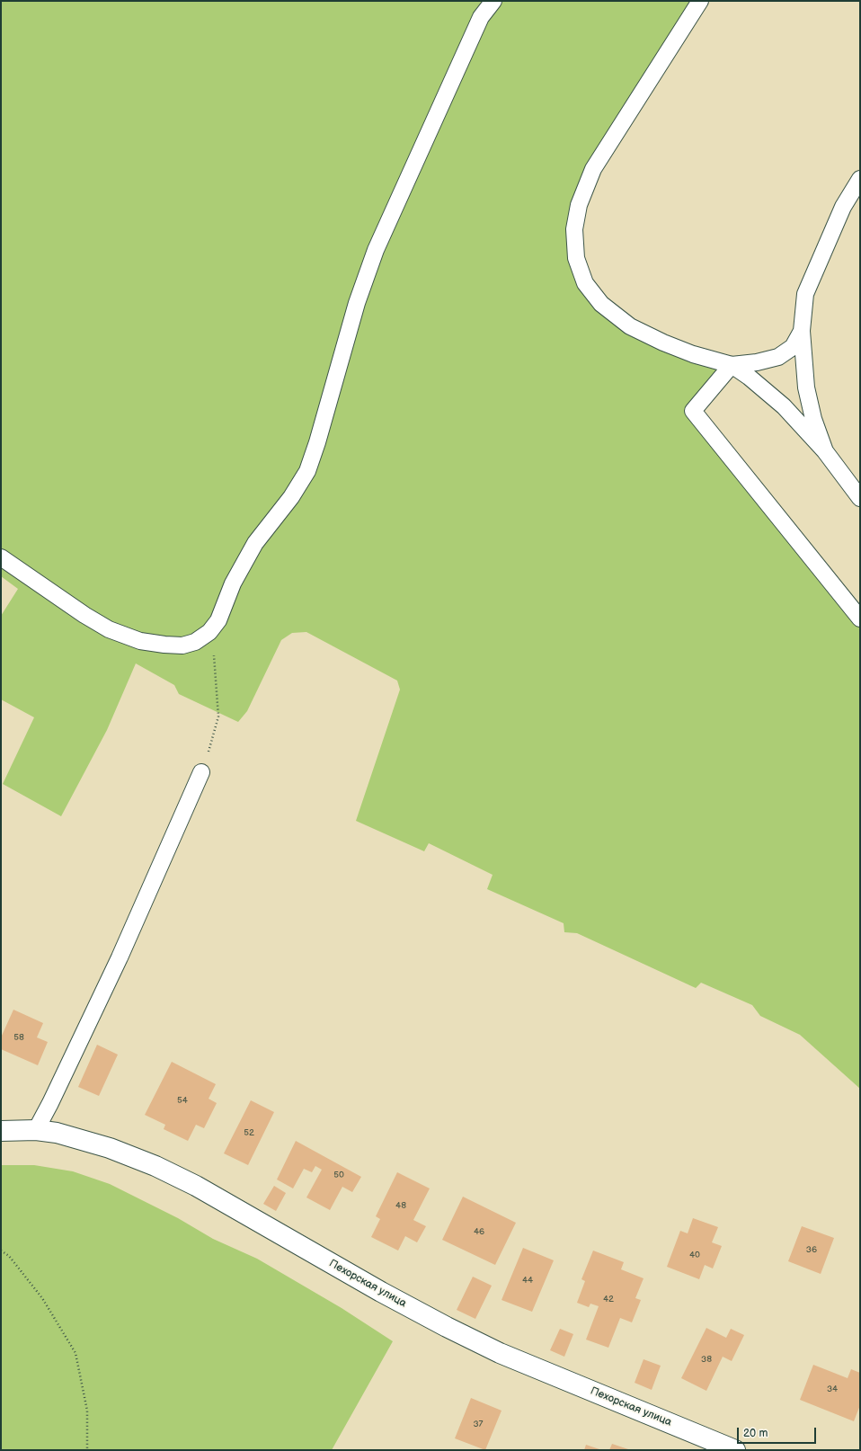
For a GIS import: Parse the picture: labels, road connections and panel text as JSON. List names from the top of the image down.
{
  "streets": {
    "street": ["Пехорская улица"]
  },
  "house_numbers": [
    "58",
    "54",
    "52",
    "50",
    "48",
    "46",
    "36",
    "40",
    "44",
    "42",
    "38",
    "34",
    "37"
  ],
  "scale_bar": "20 m"
}
